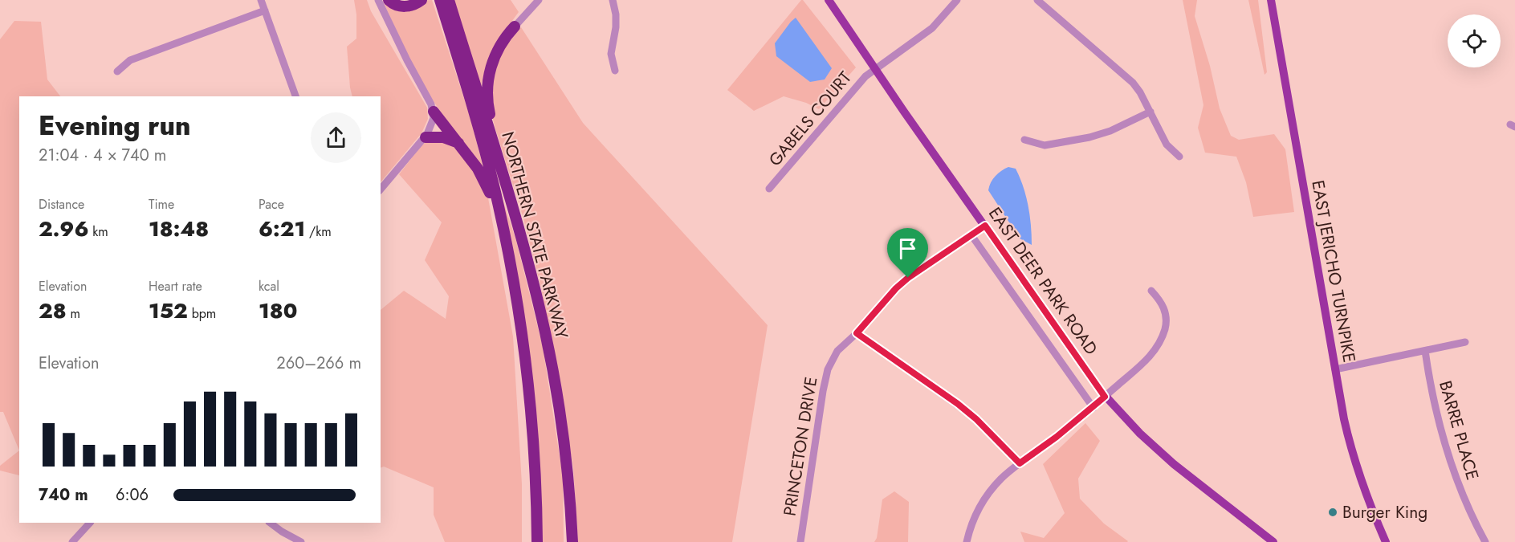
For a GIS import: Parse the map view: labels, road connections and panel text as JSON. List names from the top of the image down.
{
  "streets": {
    "highway": ["NORTHERN STATE PARKWAY"],
    "main road": ["EAST JERICHO TURNPIKE", "EAST DEER PARK ROAD"],
    "street": ["GABELS COURT", "BARRE PLACE", "PRINCETON DRIVE"]
  },
  "crossings": [
    ["GABELS COURT", "EAST DEER PARK ROAD"],
    ["EAST DEER PARK ROAD", "PRINCETON DRIVE"]
  ],
  "places": ["Burger King"],
  "page": {
    "heading": ["Evening run", "21:04 · 4 × 740 m"],
    "stats": [
      ["Distance", "2.96 km"],
      ["Time", "18:48"],
      ["Pace", "6:21 /km"],
      ["Elevation", "28 m"],
      ["Heart rate", "152 bpm"],
      ["kcal", "180"]
    ],
    "chart": ["Elevation", "260–266 m"],
    "list": [
      {
        "name": "740 m",
        "note": "6:06"
      }
    ]
  }
}
